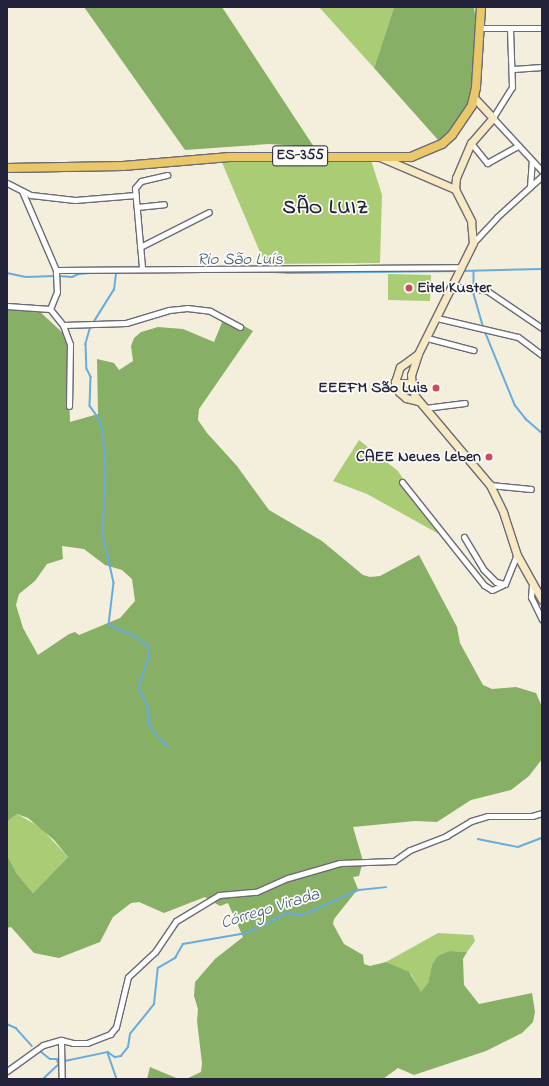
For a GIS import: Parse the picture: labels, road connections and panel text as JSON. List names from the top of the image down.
{
  "streets": {
    "main road": ["ES-355"]
  },
  "districts": ["SÃO LUIZ"],
  "water": ["Rio São Luís", "Córrego Virada"],
  "places": ["Eitel Kuster", "EEEFM São Luis", "CAEE Neues Leben"]
}
